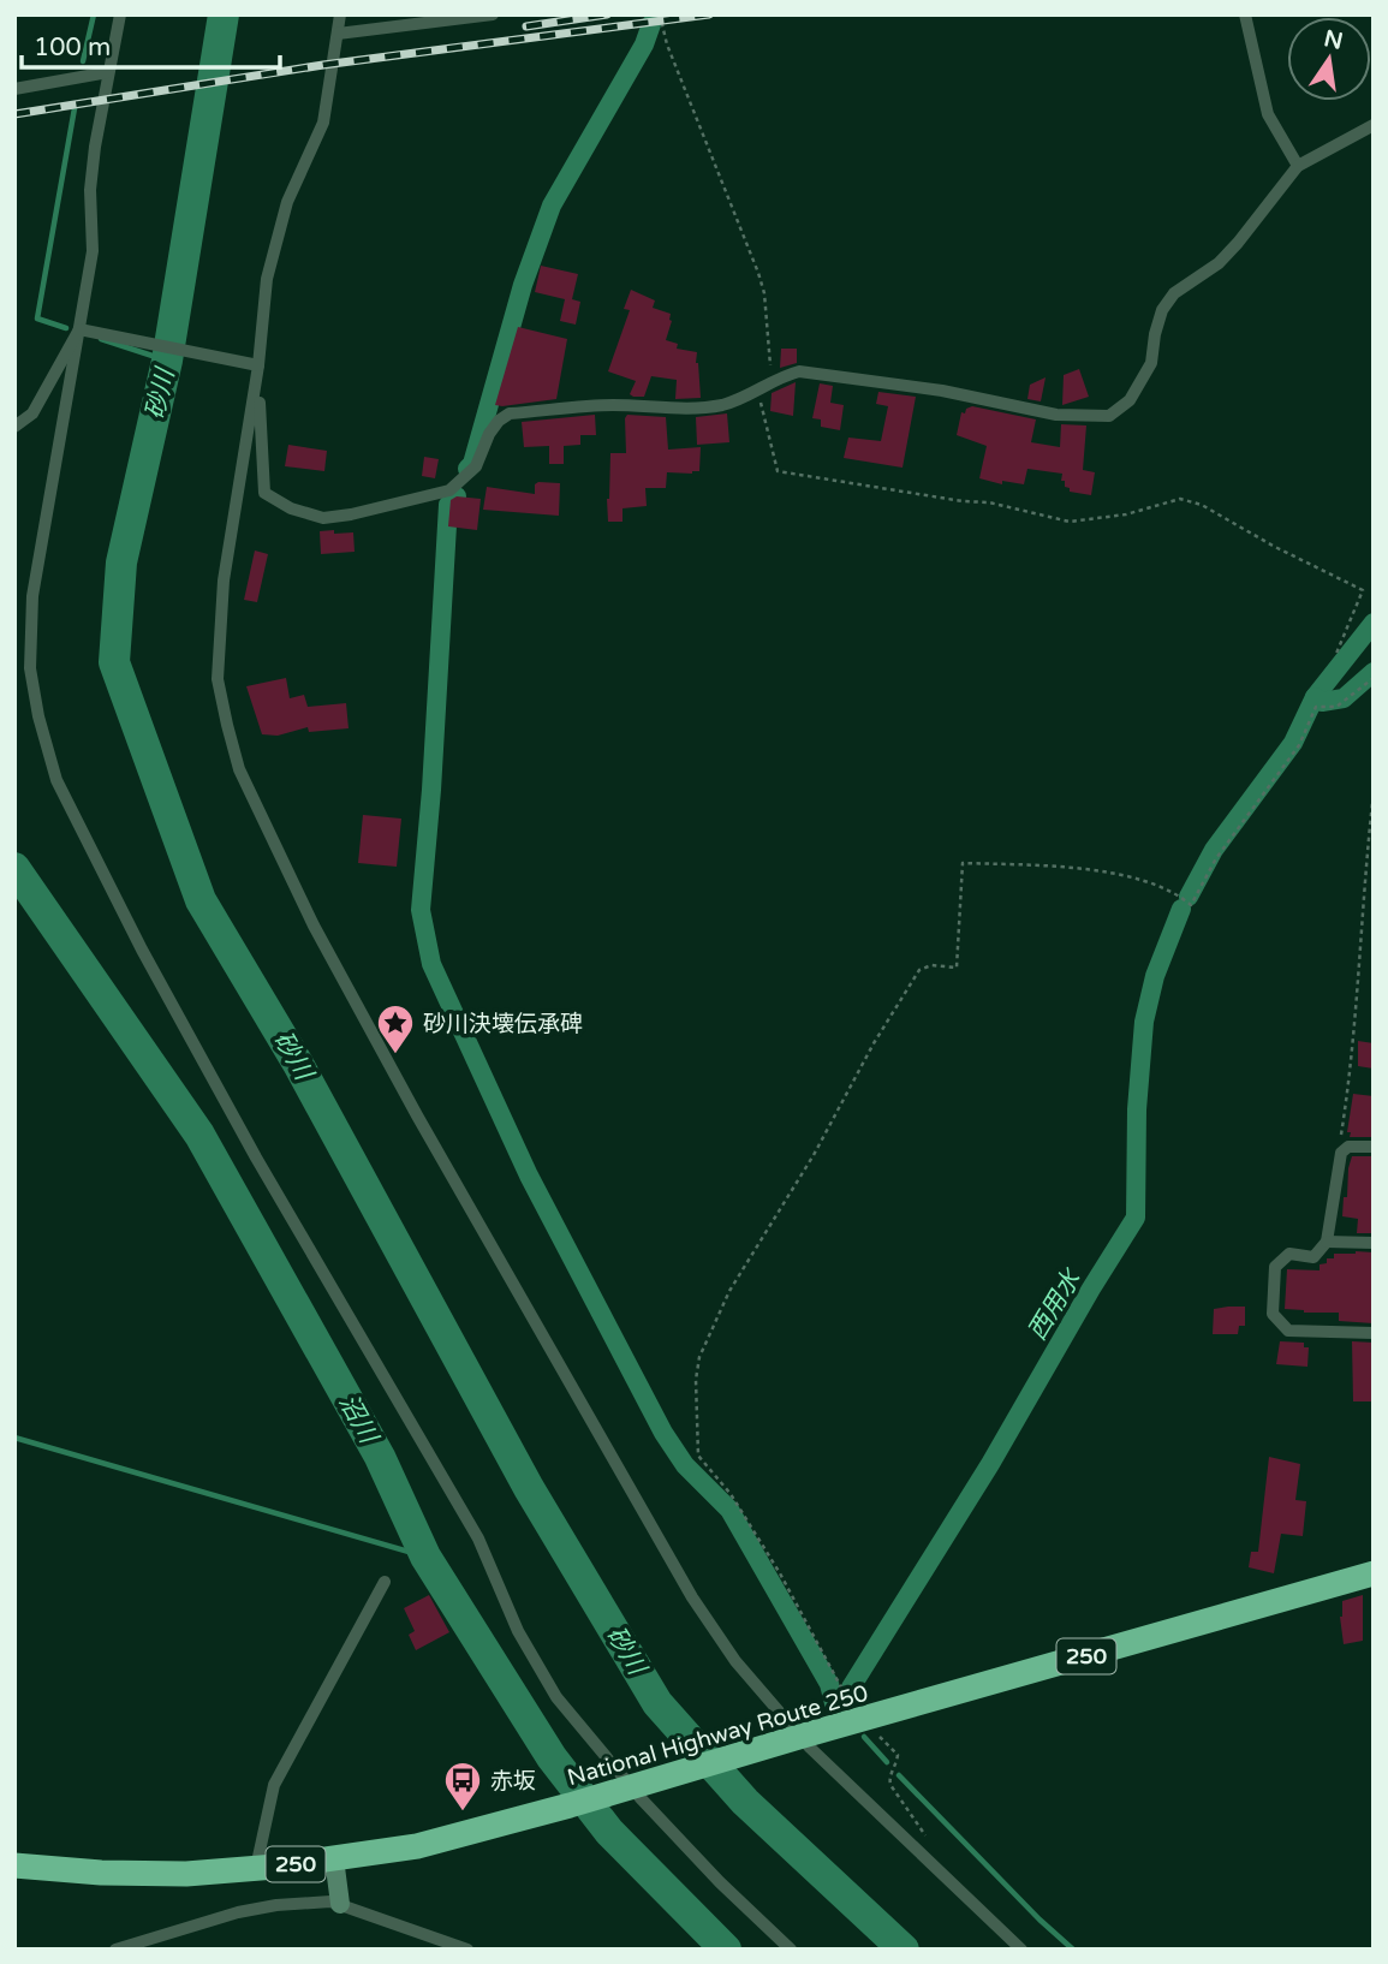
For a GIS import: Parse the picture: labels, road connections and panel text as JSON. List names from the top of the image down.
{
  "streets": {
    "highway": ["250", "National Highway Route 250"]
  },
  "water": ["砂川", "西用水", "沼川"],
  "places": {
    "place": ["砂川決壊伝承碑"],
    "bus stop": ["赤坂"]
  },
  "scale_bar": "100 m",
  "north": "top"
}
